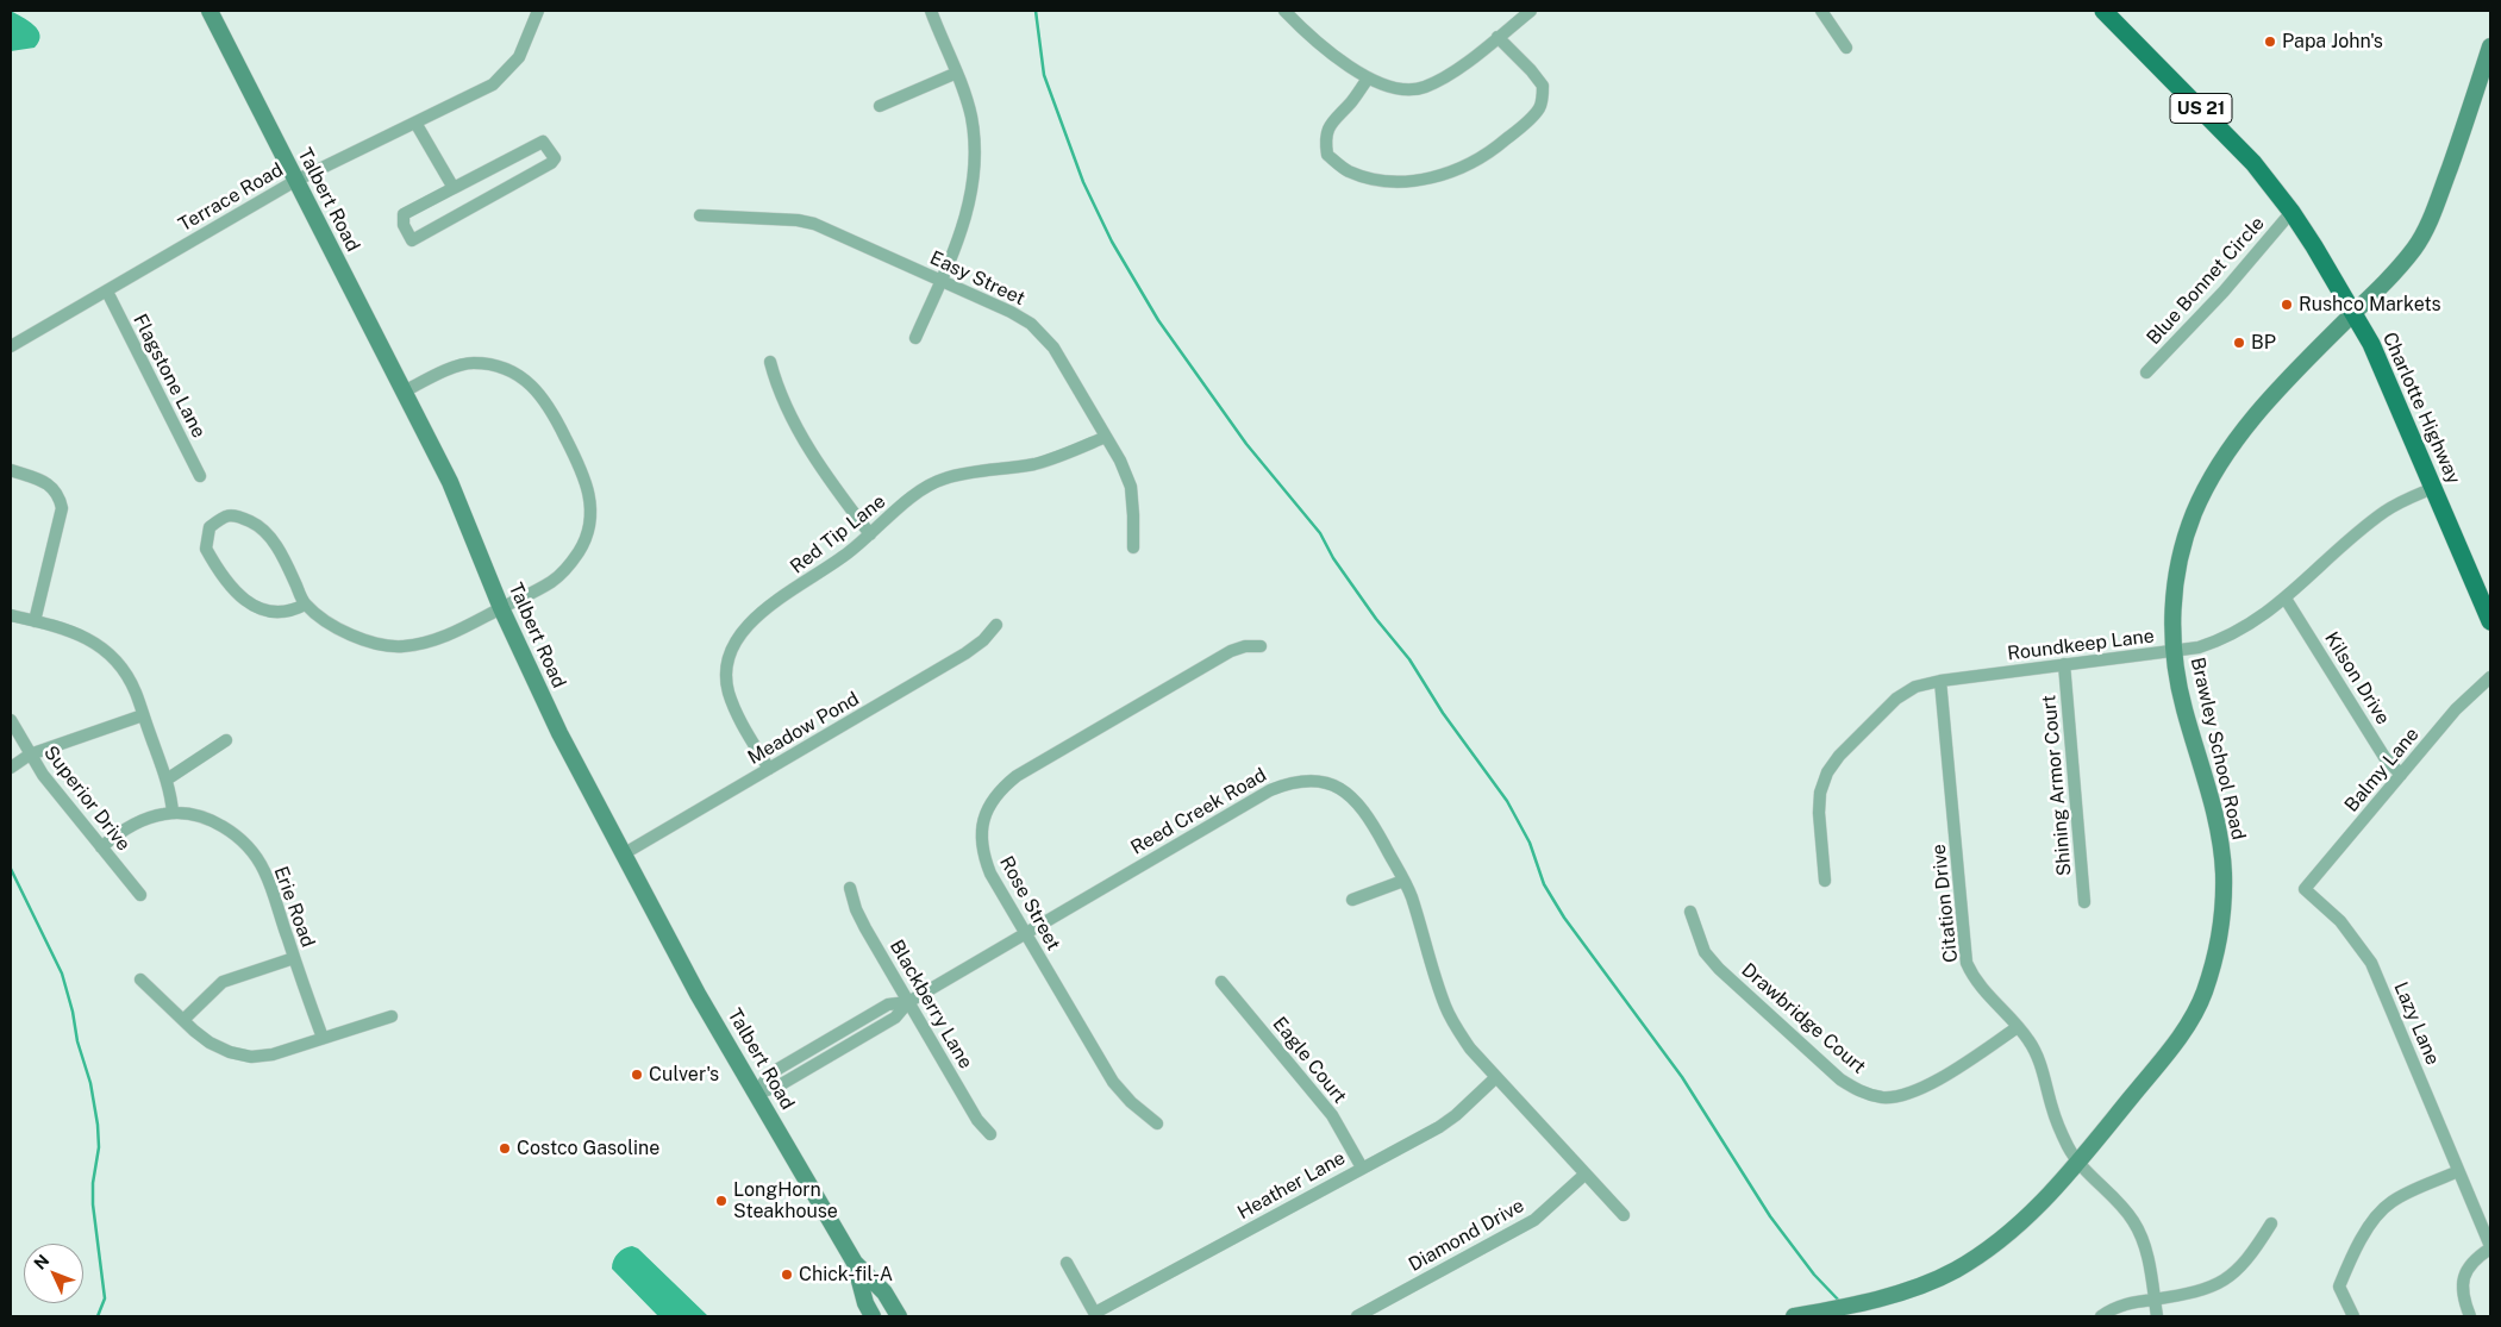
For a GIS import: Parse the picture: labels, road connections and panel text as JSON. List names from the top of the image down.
{
  "streets": {
    "main road": ["US 21", "Charlotte Highway"],
    "street": [
      "Terrace Road",
      "Talbert Road",
      "Easy Street",
      "Blue Bonnet Circle",
      "Flagstone Lane",
      "Red Tip Lane",
      "Roundkeep Lane",
      "Kilson Drive",
      "Meadow Pond",
      "Brawley School Road",
      "Balmy Lane",
      "Shining Armor Court",
      "Superior Drive",
      "Reed Creek Road",
      "Rose Street",
      "Citation Drive",
      "Erie Road",
      "Blackberry Lane",
      "Drawbridge Court",
      "Lazy Lane",
      "Eagle Court",
      "Heather Lane",
      "Diamond Drive"
    ]
  },
  "crossings": [
    ["Terrace Road", "Talbert Road"],
    ["Terrace Road", "Flagstone Lane"],
    ["Talbert Road", "Meadow Pond"],
    ["Talbert Road", "Reed Creek Road"],
    ["Easy Street", "Red Tip Lane"],
    ["Blue Bonnet Circle", "Charlotte Highway"],
    ["Charlotte Highway", "Roundkeep Lane"],
    ["Charlotte Highway", "Brawley School Road"],
    ["Red Tip Lane", "Meadow Pond"],
    ["Roundkeep Lane", "Kilson Drive"],
    ["Roundkeep Lane", "Brawley School Road"],
    ["Roundkeep Lane", "Shining Armor Court"],
    ["Roundkeep Lane", "Citation Drive"],
    ["Kilson Drive", "Balmy Lane"],
    ["Brawley School Road", "Citation Drive"],
    ["Balmy Lane", "Lazy Lane"],
    ["Superior Drive", "Erie Road"],
    ["Reed Creek Road", "Rose Street"],
    ["Reed Creek Road", "Blackberry Lane"],
    ["Reed Creek Road", "Heather Lane"],
    ["Reed Creek Road", "Diamond Drive"],
    ["Citation Drive", "Drawbridge Court"],
    ["Eagle Court", "Heather Lane"]
  ],
  "places": [
    "Papa John's",
    "Rushco Markets",
    "BP",
    "Culver's",
    "Costco Gasoline",
    "LongHorn Steakhouse",
    "Chick-fil-A"
  ],
  "north": "top left"
}
